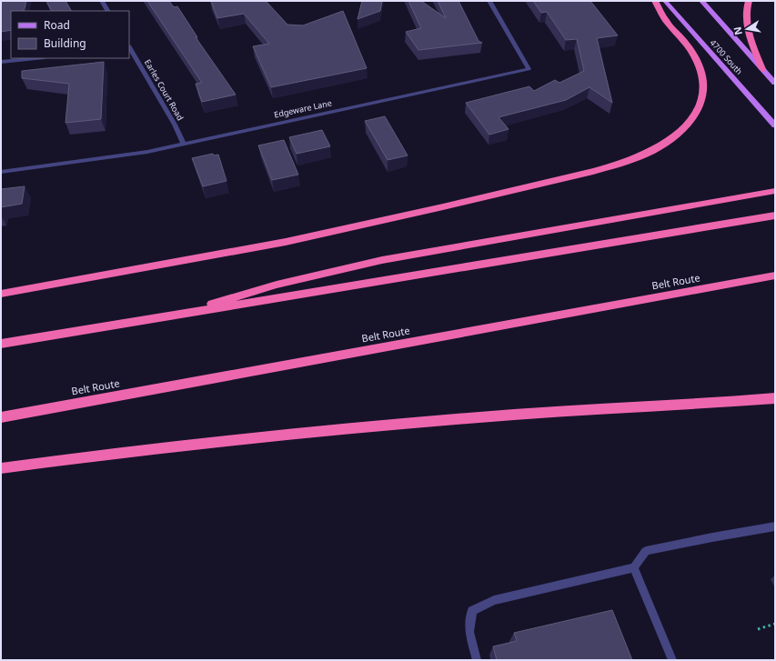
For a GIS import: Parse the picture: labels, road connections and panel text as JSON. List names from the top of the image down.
{
  "streets": {
    "highway": ["Belt Route"],
    "main road": ["4700 South"],
    "street": ["Earles Court Road", "Edgeware Lane"]
  },
  "crossings": [
    ["Earles Court Road", "Edgeware Lane"]
  ],
  "legend": ["Road", "Building"],
  "north": "left"
}
